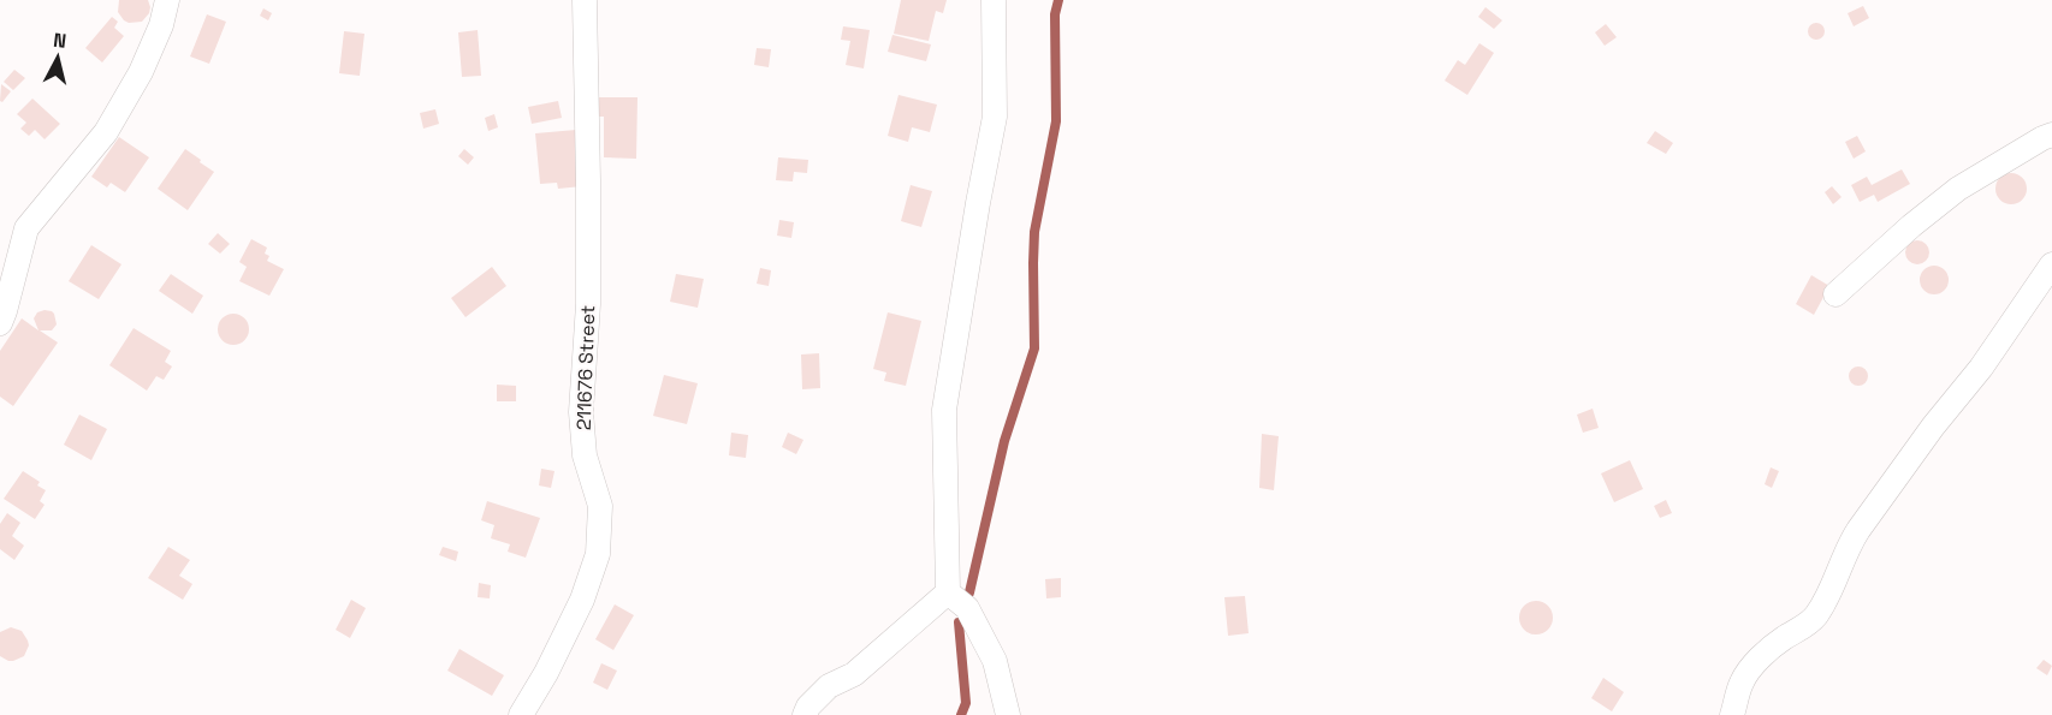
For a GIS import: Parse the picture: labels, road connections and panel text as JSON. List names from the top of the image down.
{
  "streets": {
    "street": ["211676 Street"]
  },
  "north": "top"
}
